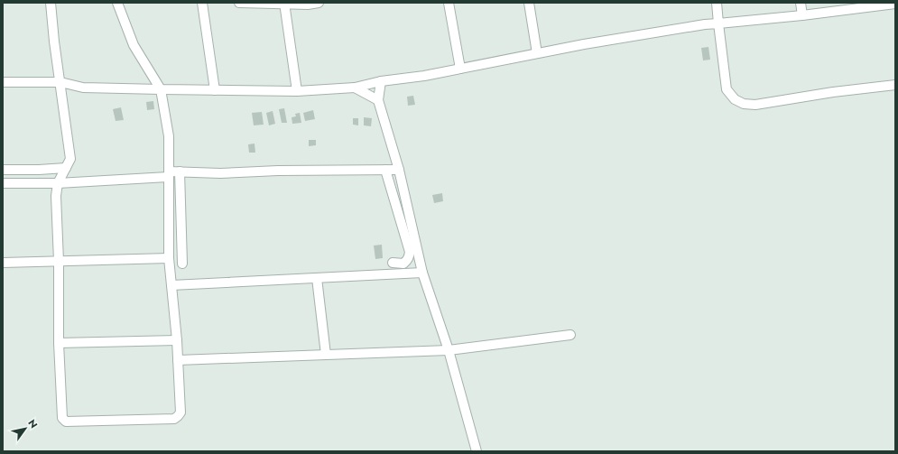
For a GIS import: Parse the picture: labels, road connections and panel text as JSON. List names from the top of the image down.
{
  "north": "top right"
}
